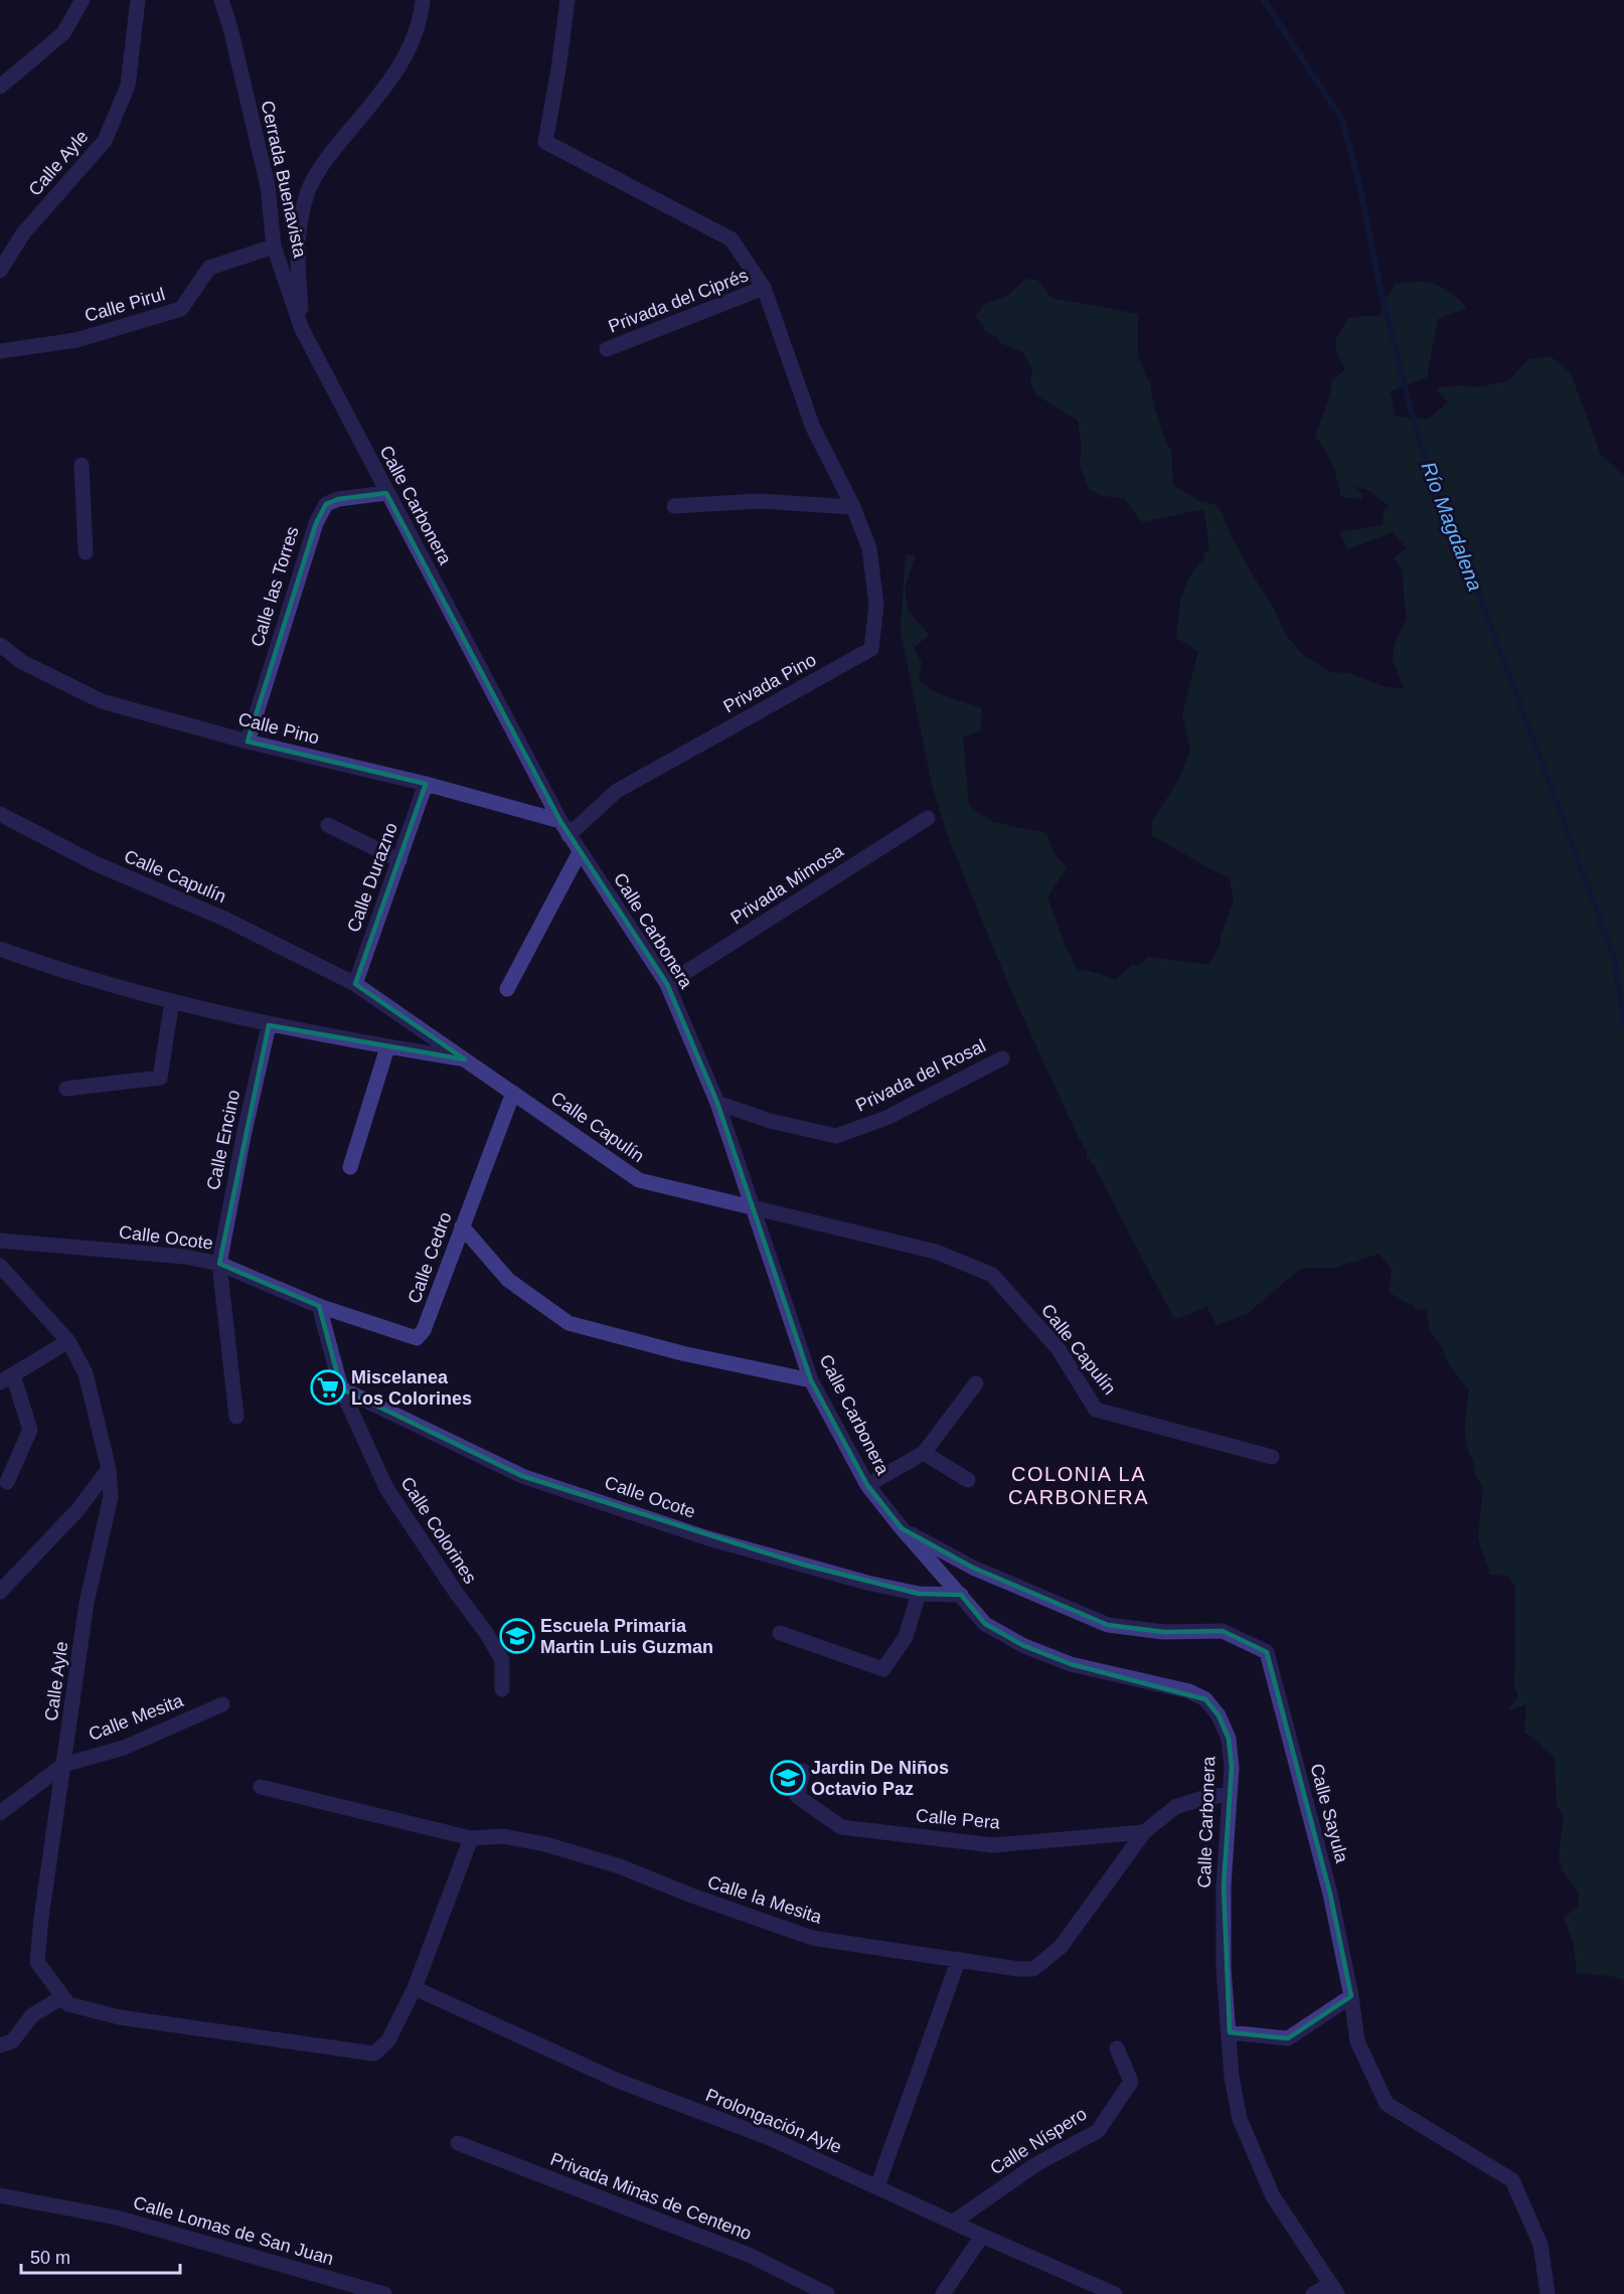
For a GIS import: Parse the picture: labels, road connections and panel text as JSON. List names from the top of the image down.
{
  "streets": {
    "street": [
      "Calle Ayle",
      "Cerrada Buenavista",
      "Privada del Ciprés",
      "Calle Pirul",
      "Calle Carbonera",
      "Calle las Torres",
      "Privada Pino",
      "Calle Pino",
      "Calle Capulín",
      "Calle Durazno",
      "Privada Mimosa",
      "Privada del Rosal",
      "Calle Encino",
      "Calle Ocote",
      "Calle Cedro",
      "Calle Colorines",
      "Calle Mesita",
      "Calle Sayula",
      "Calle Pera",
      "Calle la Mesita",
      "Prolongación Ayle",
      "Calle Níspero",
      "Privada Minas de Centeno",
      "Calle Lomas de San Juan"
    ]
  },
  "crossings": [
    ["Calle Ayle", "Calle Mesita"],
    ["Calle Ayle", "Prolongación Ayle"],
    ["Cerrada Buenavista", "Calle Pirul"],
    ["Cerrada Buenavista", "Calle Carbonera"],
    ["Calle Carbonera", "Calle las Torres"],
    ["Calle Carbonera", "Privada Pino"],
    ["Calle Carbonera", "Calle Pino"],
    ["Calle Carbonera", "Calle Capulín"],
    ["Calle Carbonera", "Privada Mimosa"],
    ["Calle Carbonera", "Privada del Rosal"],
    ["Calle Carbonera", "Calle Ocote"],
    ["Calle Carbonera", "Calle Sayula"],
    ["Calle Carbonera", "Calle la Mesita"],
    ["Calle las Torres", "Calle Pino"],
    ["Calle Pino", "Calle Durazno"],
    ["Calle Capulín", "Calle Durazno"],
    ["Calle Capulín", "Calle Cedro"],
    ["Calle Encino", "Calle Ocote"],
    ["Calle Ocote", "Calle Cedro"],
    ["Calle Ocote", "Calle Colorines"],
    ["Calle Cedro", "Calle Colorines"],
    ["Calle Pera", "Calle la Mesita"],
    ["Prolongación Ayle", "Calle Níspero"]
  ],
  "districts": ["COLONIA LA CARBONERA"],
  "water": ["Río Magdalena"],
  "places": {
    "supermarket": ["Miscelanea Los Colorines"],
    "school or university": ["Escuela Primaria Martin Luis Guzman", "Jardin De Niños Octavio Paz"]
  },
  "scale_bar": "50 m"
}
